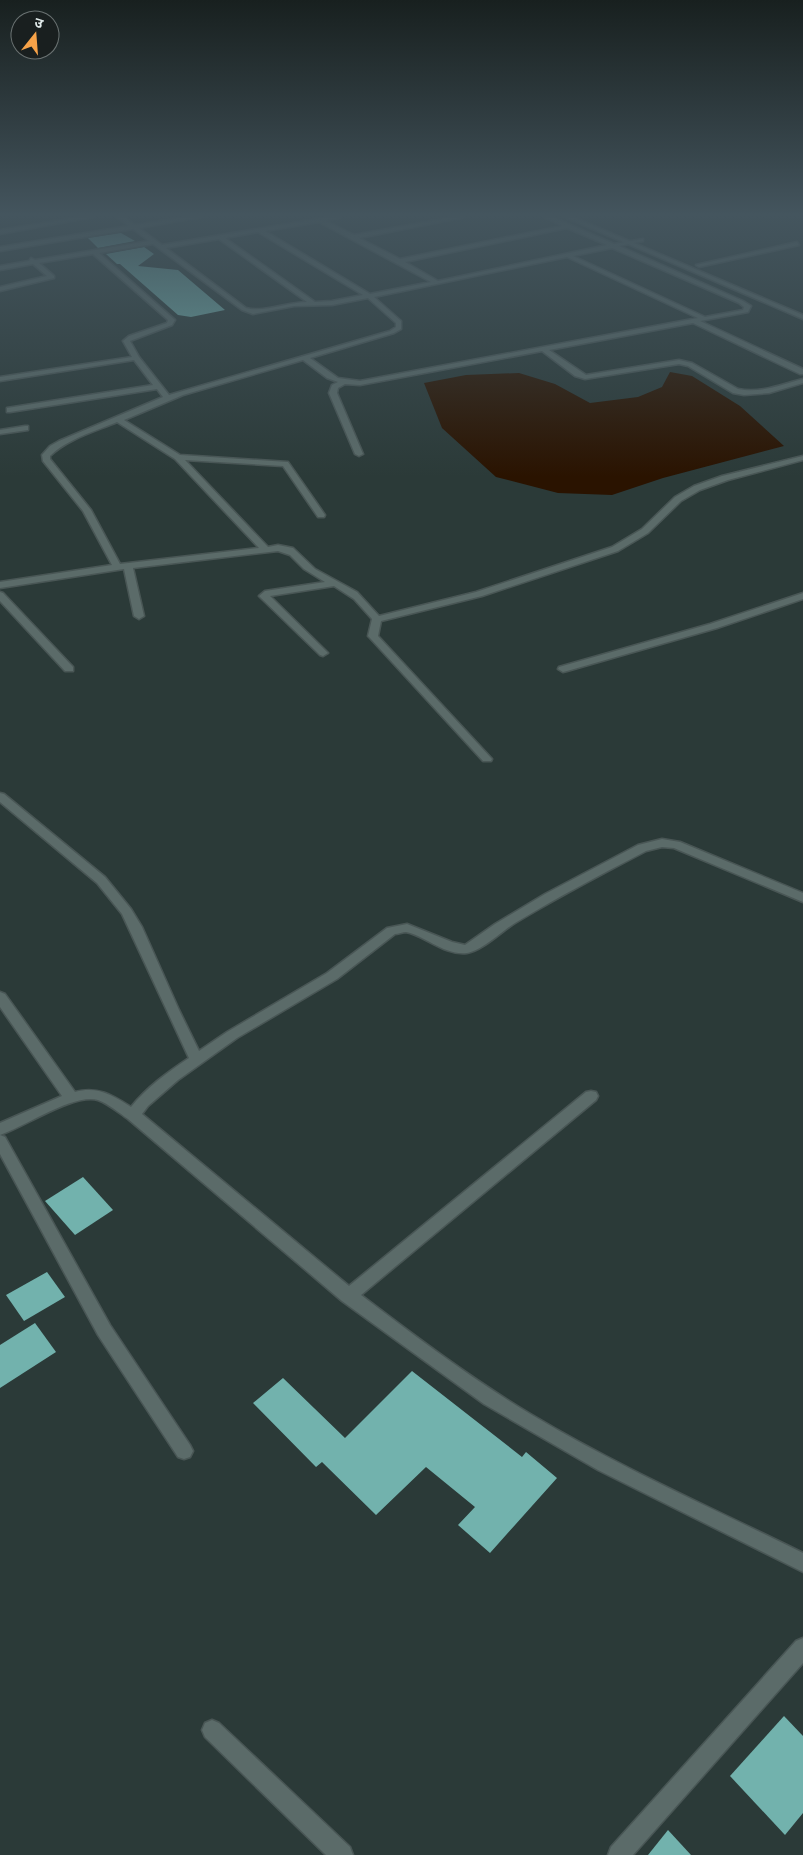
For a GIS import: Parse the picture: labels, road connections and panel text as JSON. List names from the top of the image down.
{
  "north": "top"
}
